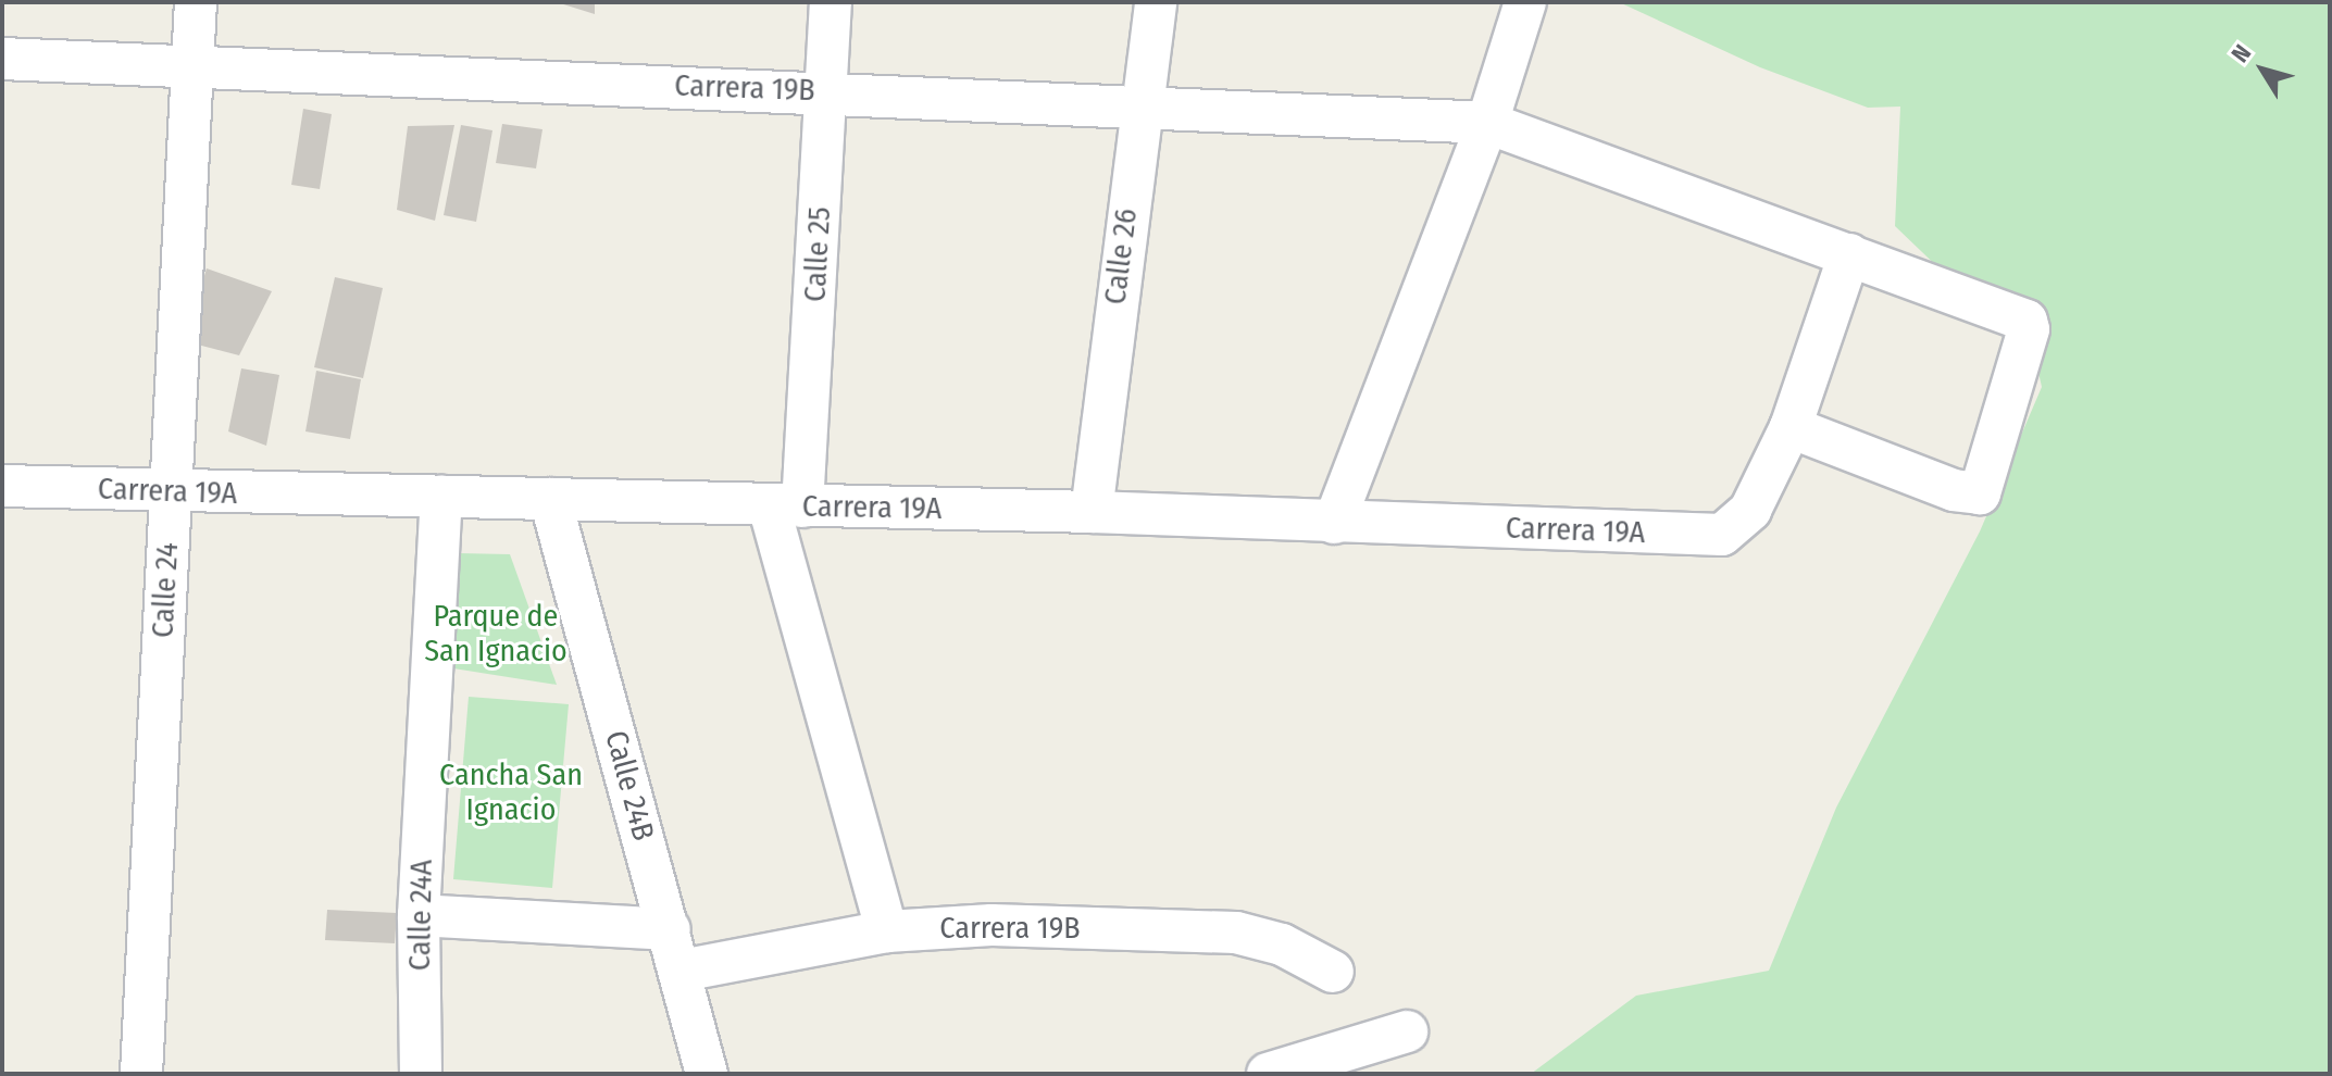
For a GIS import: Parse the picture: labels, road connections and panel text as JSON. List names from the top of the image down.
{
  "streets": {
    "street": [
      "Carrera 19B",
      "Calle 25",
      "Calle 26",
      "Carrera 19A",
      "Calle 24",
      "Calle 24B",
      "Calle 24A"
    ]
  },
  "crossings": [
    ["Carrera 19B", "Calle 25"],
    ["Carrera 19B", "Calle 26"],
    ["Carrera 19B", "Carrera 19A"],
    ["Carrera 19B", "Calle 24"],
    ["Carrera 19B", "Calle 24B"],
    ["Calle 25", "Carrera 19A"],
    ["Calle 26", "Carrera 19A"],
    ["Carrera 19A", "Calle 24"],
    ["Carrera 19A", "Calle 24B"],
    ["Carrera 19A", "Calle 24A"]
  ],
  "parks": ["Parque de San Ignacio", "Cancha San Ignacio"],
  "north": "top left"
}
